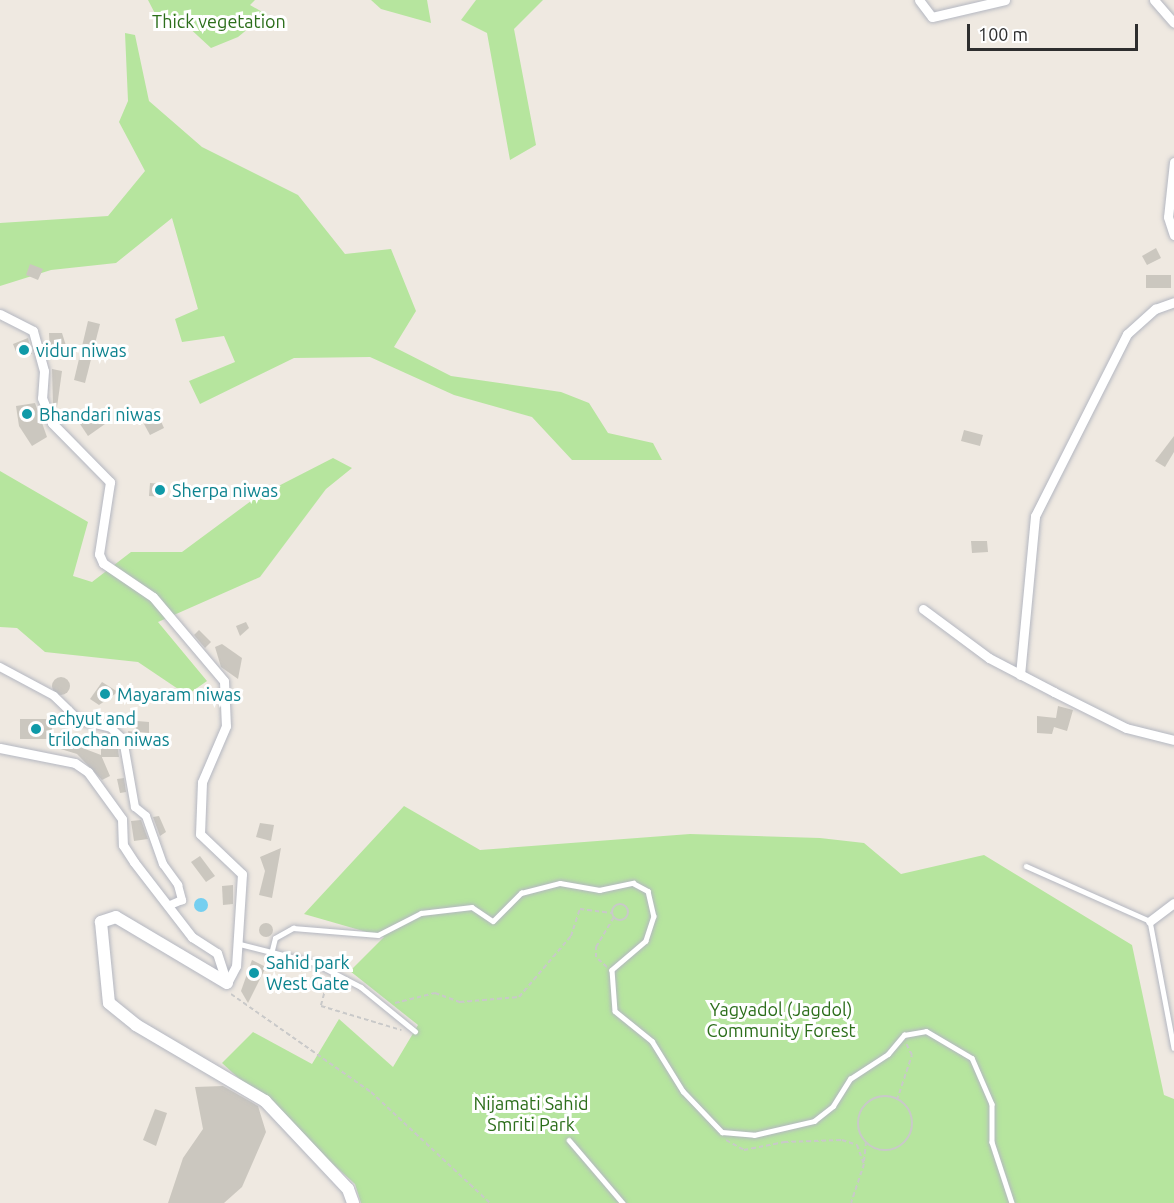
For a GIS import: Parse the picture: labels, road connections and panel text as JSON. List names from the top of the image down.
{
  "parks": ["Thick vegetation", "Yagyadol (Jagdol) Community Forest", "Nijamati Sahid Smriti Park"],
  "places": [
    "vidur niwas",
    "Bhandari niwas",
    "Sherpa niwas",
    "Mayaram niwas",
    "achyut and trilochan niwas",
    "Sahid park West Gate"
  ],
  "scale_bar": "100 m"
}
